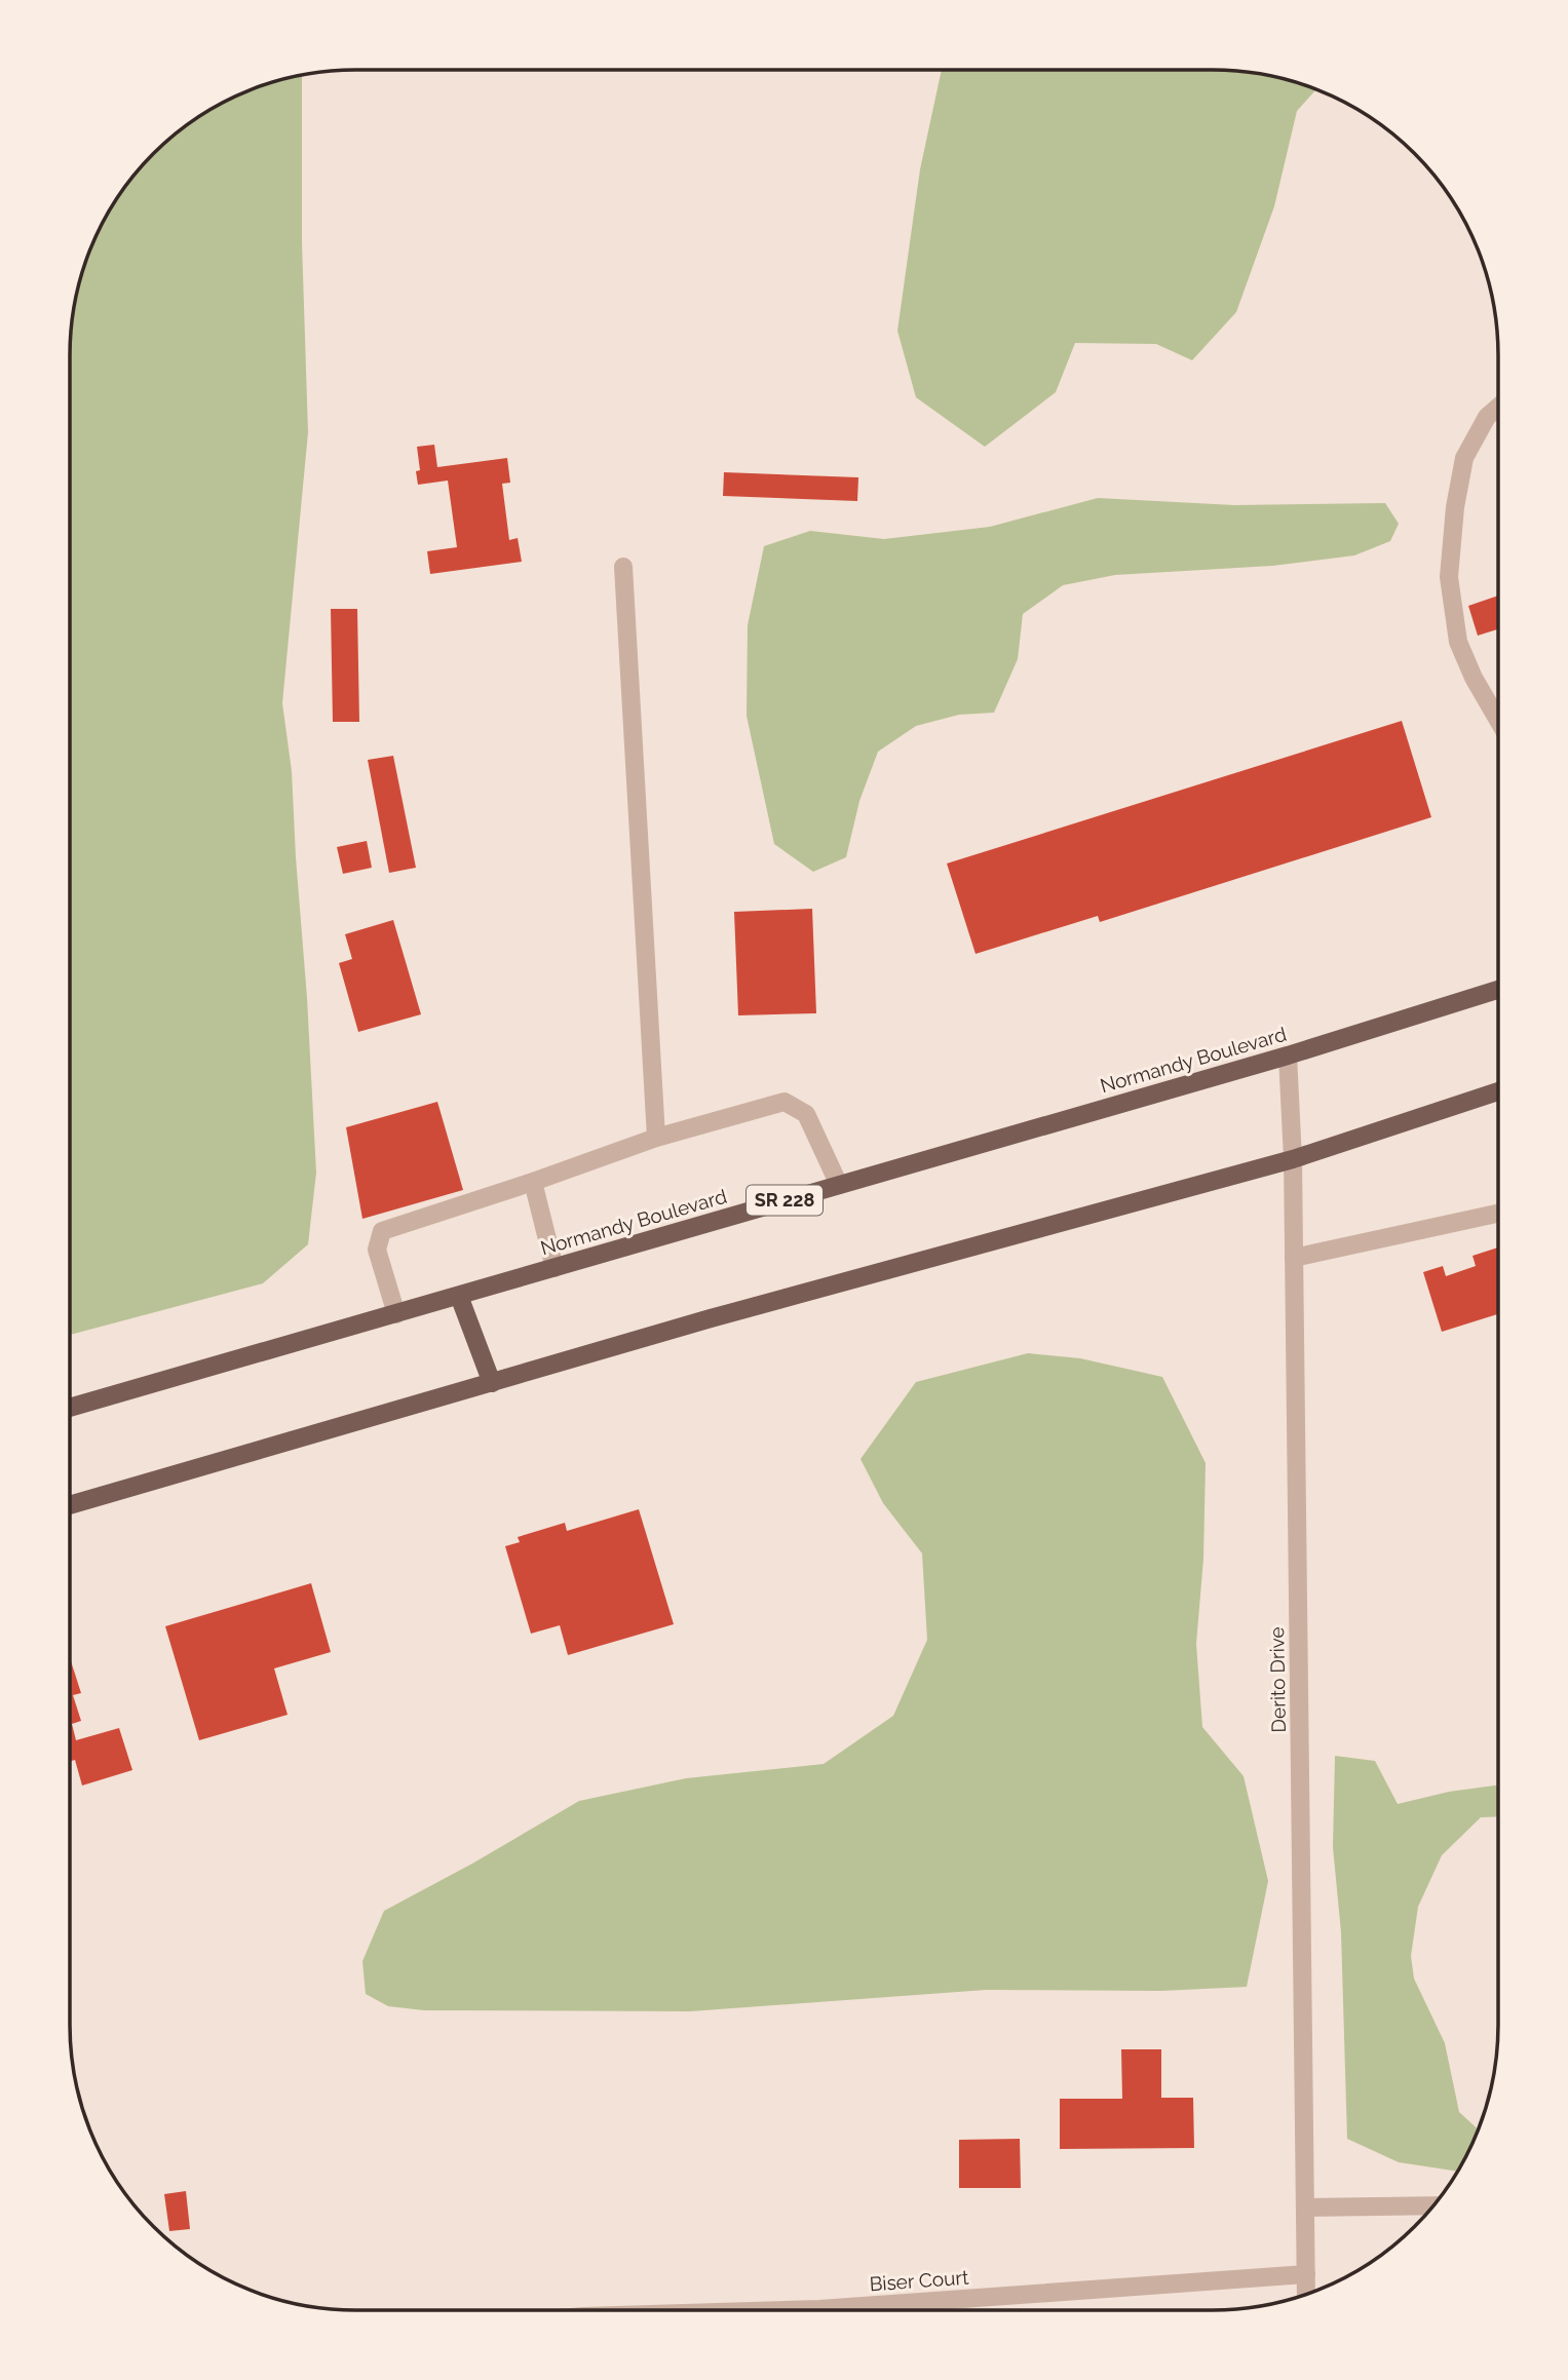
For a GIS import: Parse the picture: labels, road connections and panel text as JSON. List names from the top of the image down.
{
  "streets": {
    "main road": ["Normandy Boulevard", "SR 228"],
    "street": ["Derito Drive", "Biser Court"]
  },
  "crossings": [
    ["Normandy Boulevard", "Derito Drive"],
    ["Derito Drive", "Biser Court"]
  ]
}
